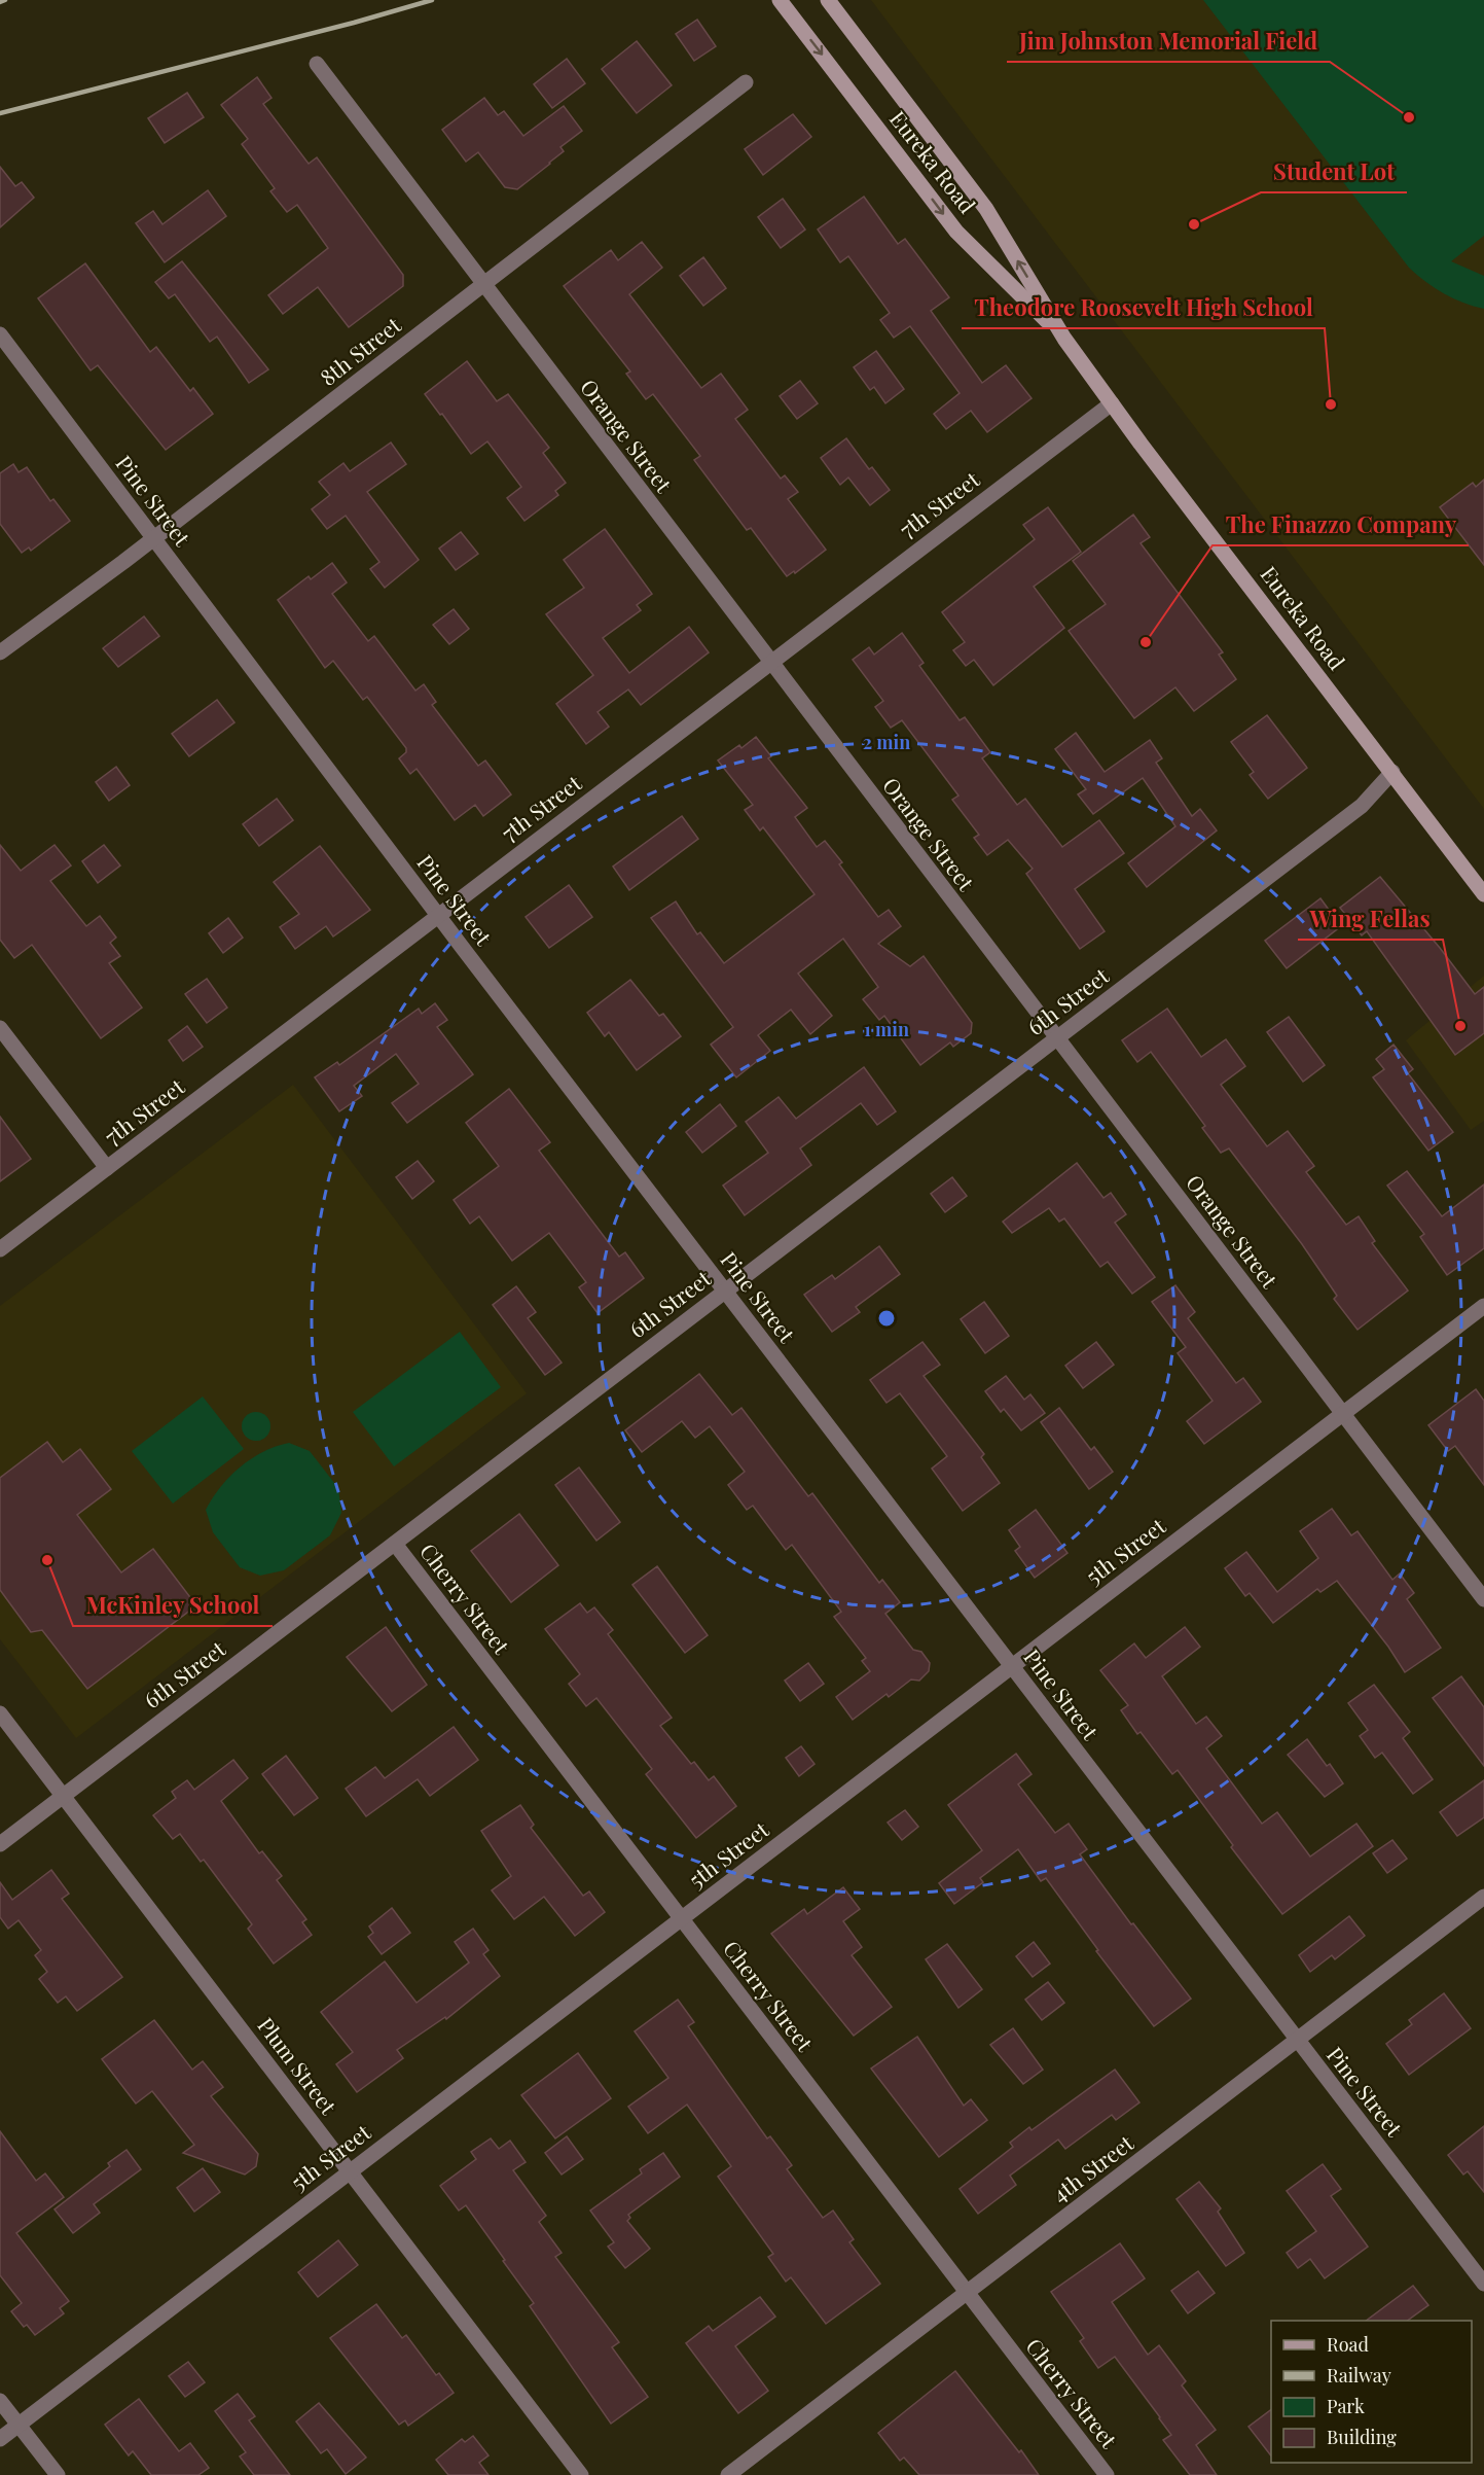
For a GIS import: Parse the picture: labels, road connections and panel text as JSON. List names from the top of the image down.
{
  "streets": {
    "main road": ["Eureka Road"],
    "street": [
      "8th Street",
      "Orange Street",
      "Pine Street",
      "7th Street",
      "6th Street",
      "5th Street",
      "Cherry Street",
      "Plum Street",
      "4th Street"
    ]
  },
  "crossings": [
    ["Eureka Road", "7th Street"],
    ["Eureka Road", "6th Street"],
    ["8th Street", "Orange Street"],
    ["8th Street", "Pine Street"],
    ["Orange Street", "7th Street"],
    ["Orange Street", "6th Street"],
    ["Orange Street", "5th Street"],
    ["Pine Street", "7th Street"],
    ["Pine Street", "6th Street"],
    ["Pine Street", "5th Street"],
    ["Pine Street", "4th Street"],
    ["6th Street", "Cherry Street"],
    ["6th Street", "Plum Street"],
    ["5th Street", "Cherry Street"],
    ["5th Street", "Plum Street"],
    ["Cherry Street", "4th Street"]
  ],
  "places": [
    "Jim Johnston Memorial Field",
    "Student Lot",
    "Theodore Roosevelt High School",
    "The Finazzo Company",
    "Wing Fellas",
    "McKinley School"
  ],
  "legend": [
    "Road",
    "Railway",
    "Park",
    "Building"
  ],
  "rings": ["2 min", "1 min"]
}
